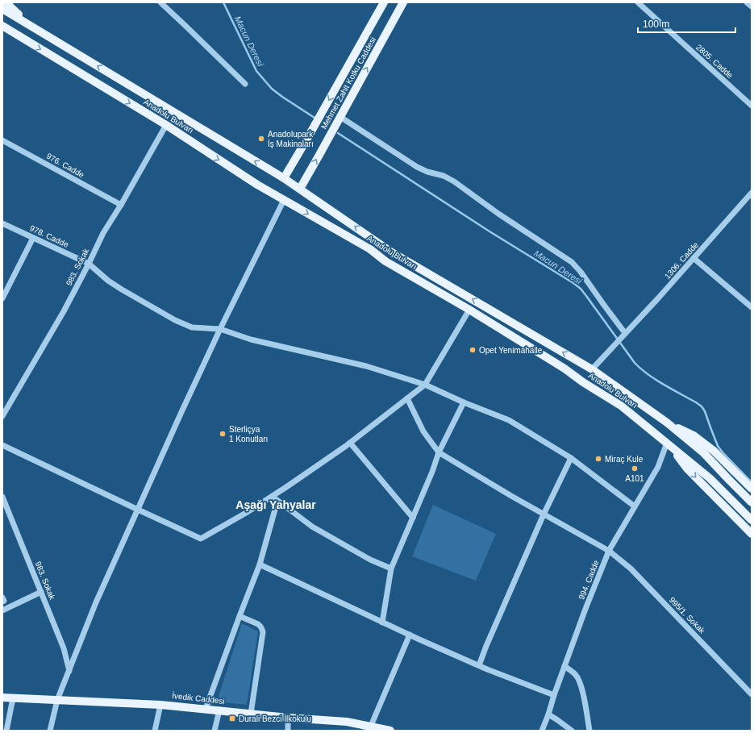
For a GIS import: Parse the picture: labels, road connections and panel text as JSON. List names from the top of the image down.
{
  "streets": {
    "main road": ["Mehmet Zahit Kotku Caddesi", "Anadolu Bulvarı", "İvedik Caddesi"],
    "street": [
      "2805. Cadde",
      "976. Cadde",
      "978. Cadde",
      "1306. Cadde",
      "983. Sokak",
      "994. Cadde",
      "995/1. Sokak"
    ]
  },
  "crossings": [
    ["Mehmet Zahit Kotku Caddesi", "Anadolu Bulvarı"],
    ["Anadolu Bulvarı", "1306. Cadde"],
    ["Anadolu Bulvarı", "983. Sokak"],
    ["Anadolu Bulvarı", "994. Cadde"],
    ["976. Cadde", "983. Sokak"],
    ["978. Cadde", "983. Sokak"],
    ["978. Cadde", "994. Cadde"],
    ["994. Cadde", "995/1. Sokak"]
  ],
  "districts": ["Aşağı Yahyalar"],
  "water": ["Macun Deresi"],
  "places": {
    "other": [
      "Anadolupark İş Makinaları",
      "Opet Yenimahalle",
      "Sterliçya 1 Konutları",
      "Miraç Kule",
      "A101"
    ],
    "transit": ["Durali Bezci İlkokulu"]
  },
  "scale_bar": "100 m"
}
